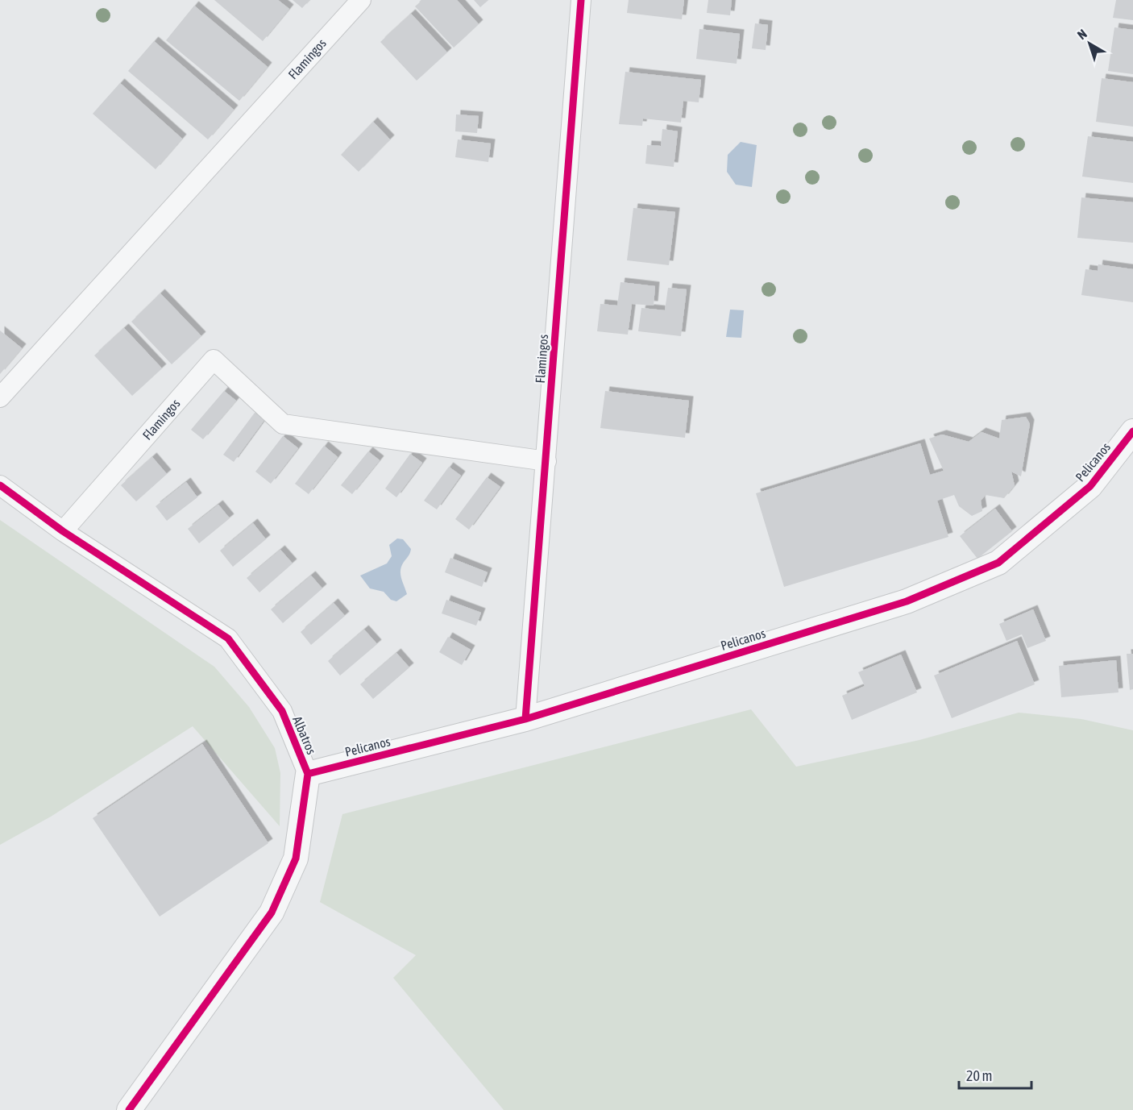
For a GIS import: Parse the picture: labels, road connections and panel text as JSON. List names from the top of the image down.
{
  "streets": {
    "street": ["Flamingos", "Pelicanos", "Albatros"]
  },
  "crossings": [
    ["Flamingos", "Pelicanos"],
    ["Flamingos", "Albatros"],
    ["Pelicanos", "Albatros"]
  ],
  "scale_bar": "20 m",
  "north": "top left"
}
